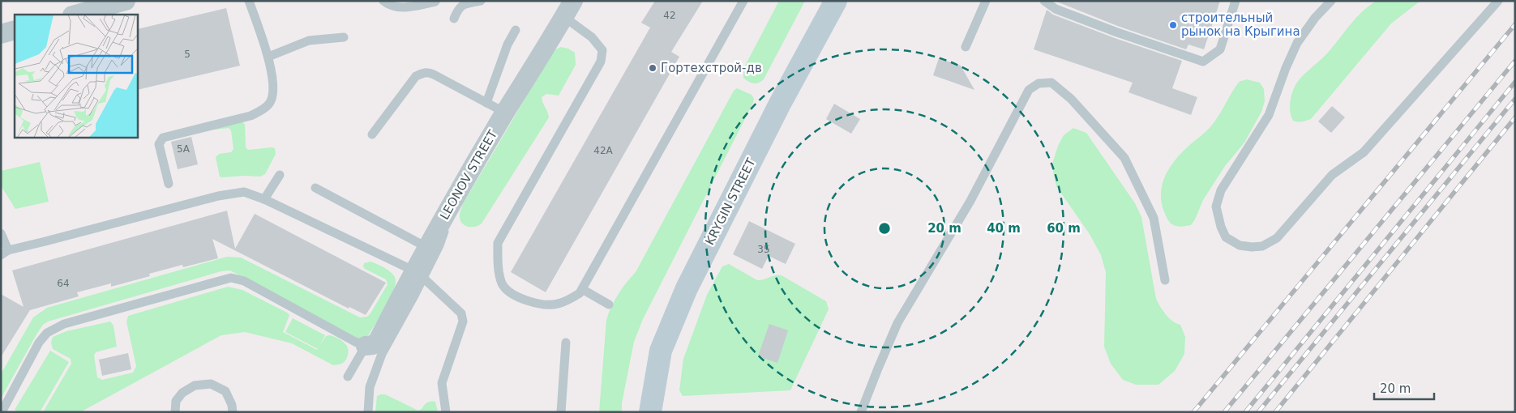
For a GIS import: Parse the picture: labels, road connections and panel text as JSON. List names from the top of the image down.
{
  "streets": {
    "main road": ["KRYGIN STREET"],
    "street": ["LEONOV STREET"]
  },
  "places": ["строительный рынок на Крыгина", "Гортехстрой-дв"],
  "house_numbers": [
    "42",
    "5",
    "5А",
    "42А",
    "35",
    "64"
  ],
  "scale_bar": "20 m",
  "rings": ["20 m", "40 m", "60 m"]
}
